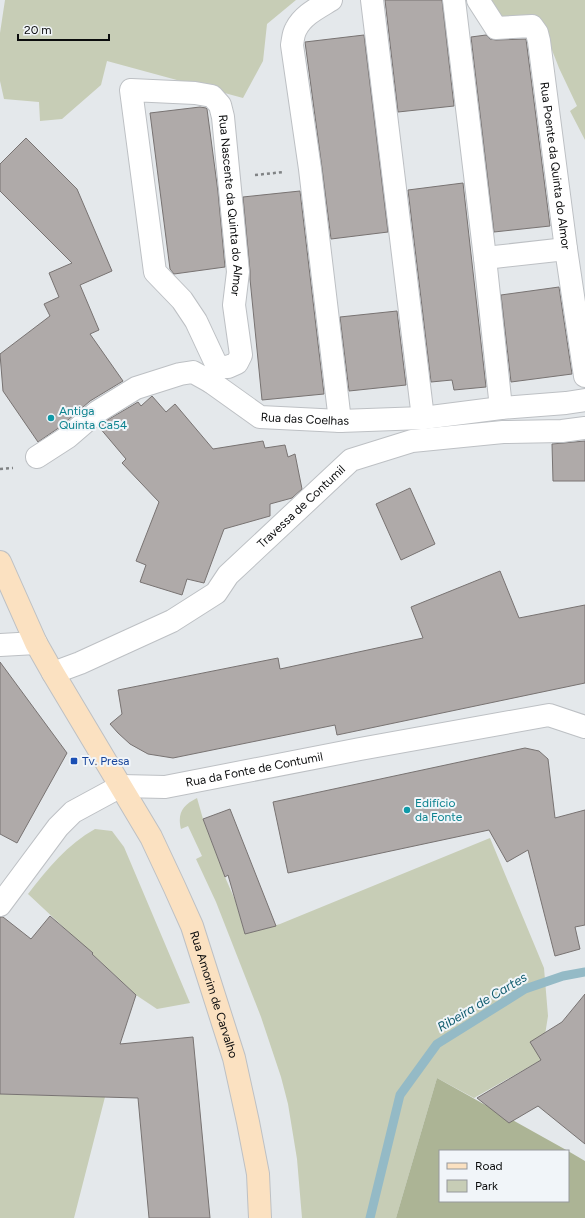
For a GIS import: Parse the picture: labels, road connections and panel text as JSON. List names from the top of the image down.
{
  "streets": {
    "street": [
      "Rua Poente da Quinta do Almor",
      "Rua Nascente da Quinta do Almor",
      "Rua das Coelhas",
      "Travessa de Contumil",
      "Rua da Fonte de Contumil",
      "Rua Amorim de Carvalho"
    ]
  },
  "crossings": [
    ["Rua Nascente da Quinta do Almor", "Rua das Coelhas"],
    ["Rua da Fonte de Contumil", "Rua Amorim de Carvalho"]
  ],
  "water": ["Ribeira de Cartes"],
  "places": {
    "other": ["Antiga Quinta Ca54", "Edifício da Fonte"],
    "transit": ["Tv. Presa"]
  },
  "legend": ["Road", "Park"],
  "scale_bar": "20 m"
}
